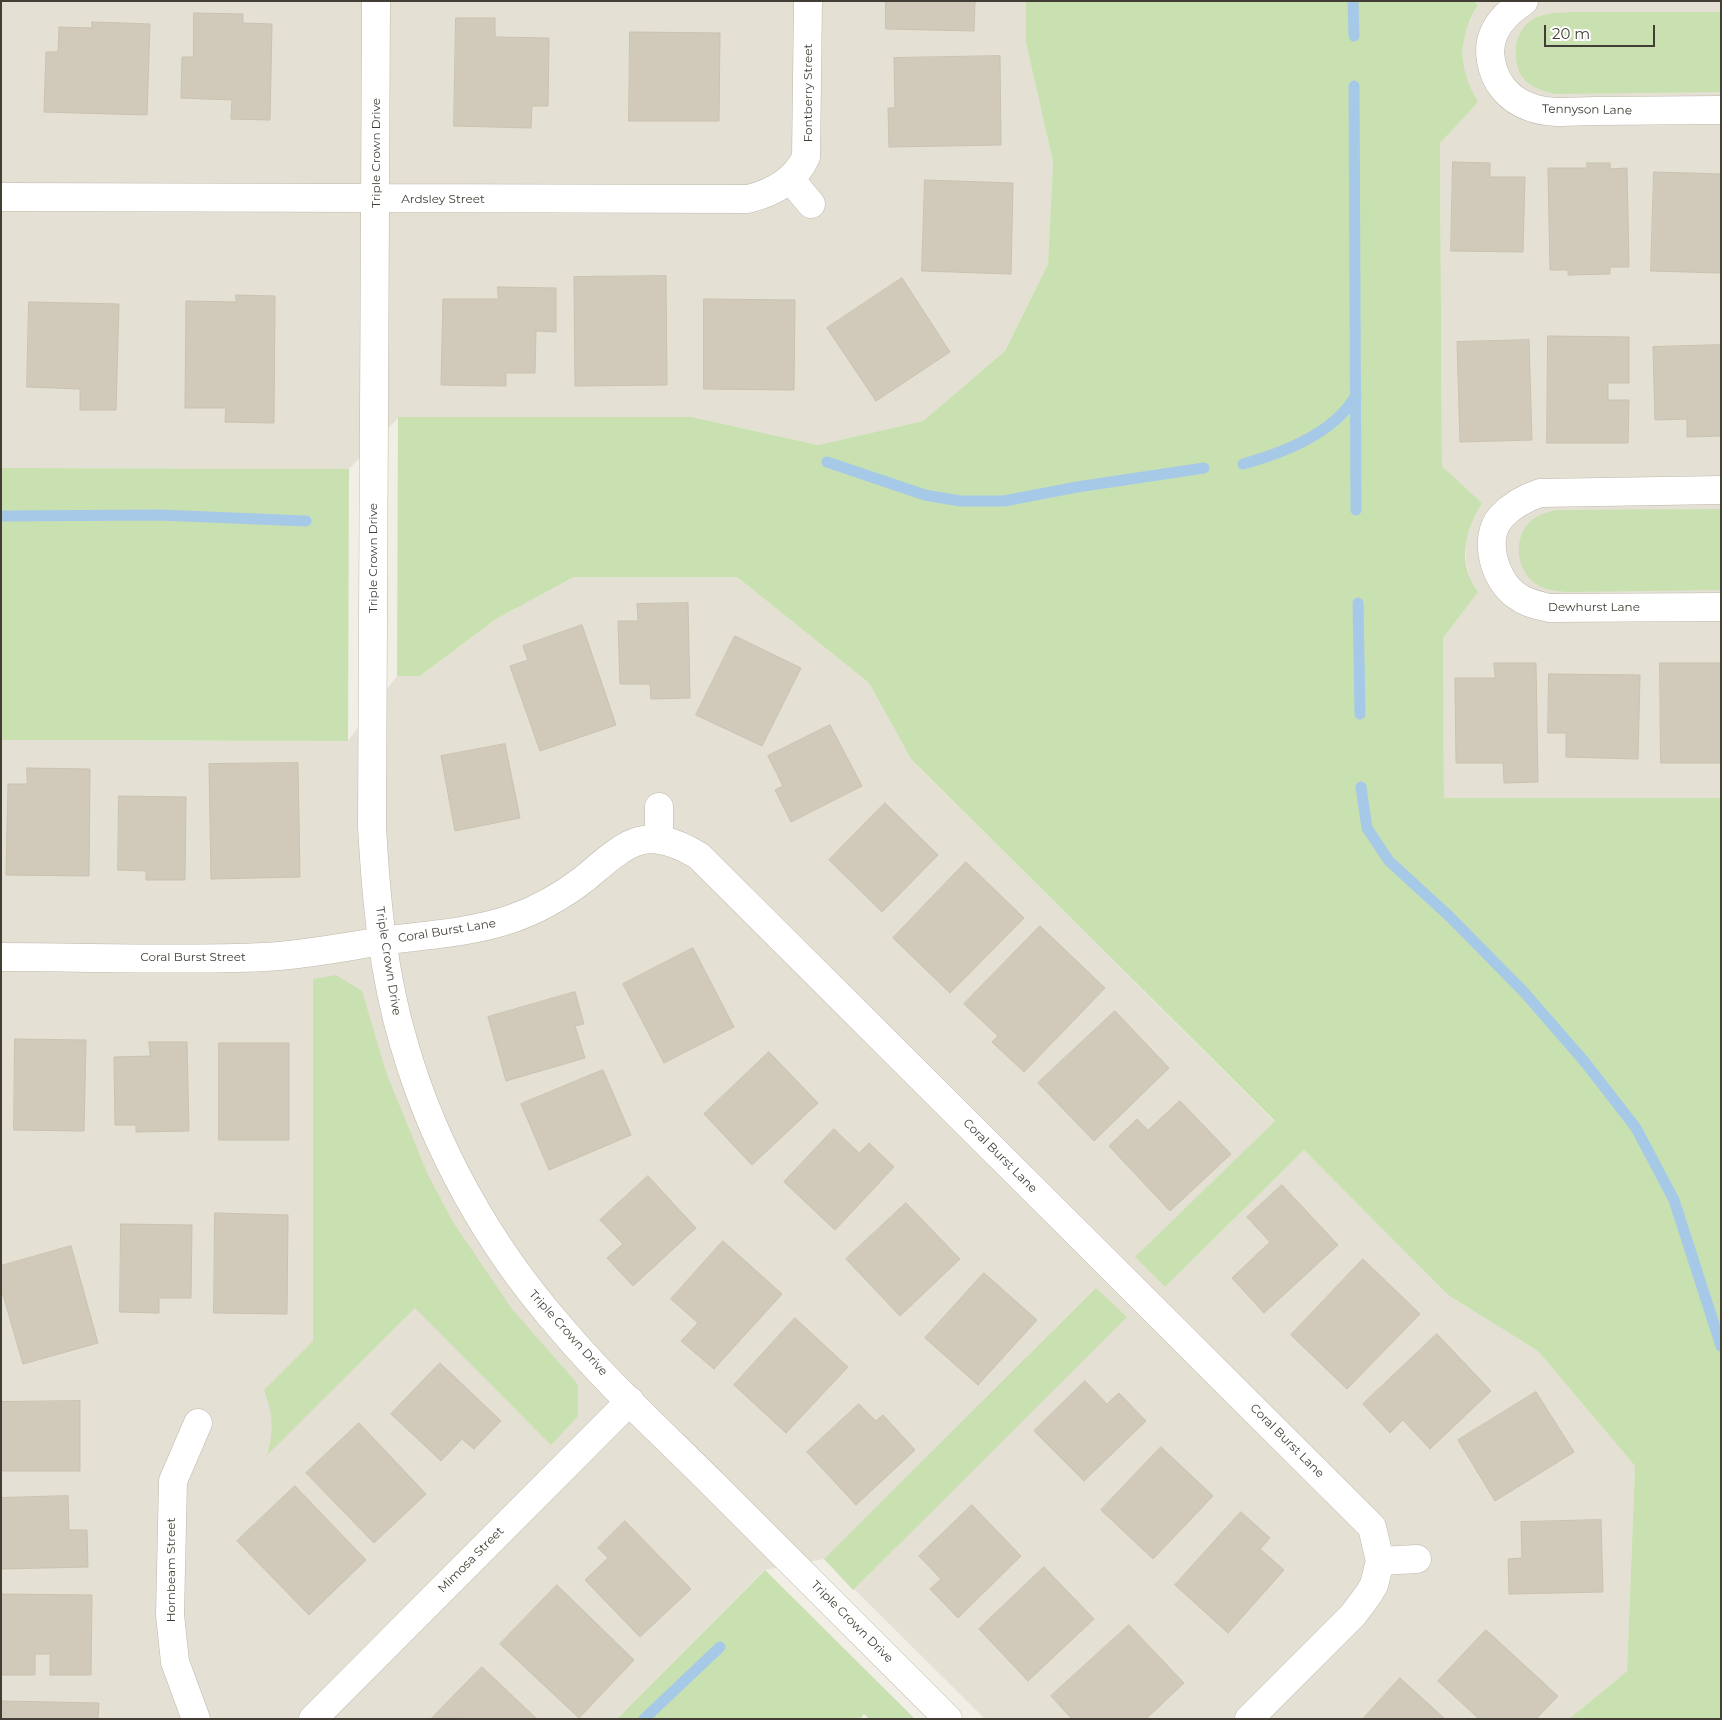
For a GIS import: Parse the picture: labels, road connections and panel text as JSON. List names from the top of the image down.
{
  "streets": {
    "street": [
      "Fontberry Street",
      "Tennyson Lane",
      "Triple Crown Drive",
      "Ardsley Street",
      "Dewhurst Lane",
      "Coral Burst Lane",
      "Coral Burst Street",
      "Mimosa Street",
      "Hornbeam Street"
    ]
  },
  "crossings": [
    ["Fontberry Street", "Ardsley Street"],
    ["Triple Crown Drive", "Ardsley Street"],
    ["Triple Crown Drive", "Coral Burst Lane"],
    ["Triple Crown Drive", "Coral Burst Street"],
    ["Triple Crown Drive", "Mimosa Street"],
    ["Coral Burst Lane", "Coral Burst Street"]
  ],
  "scale_bar": "20 m"
}
